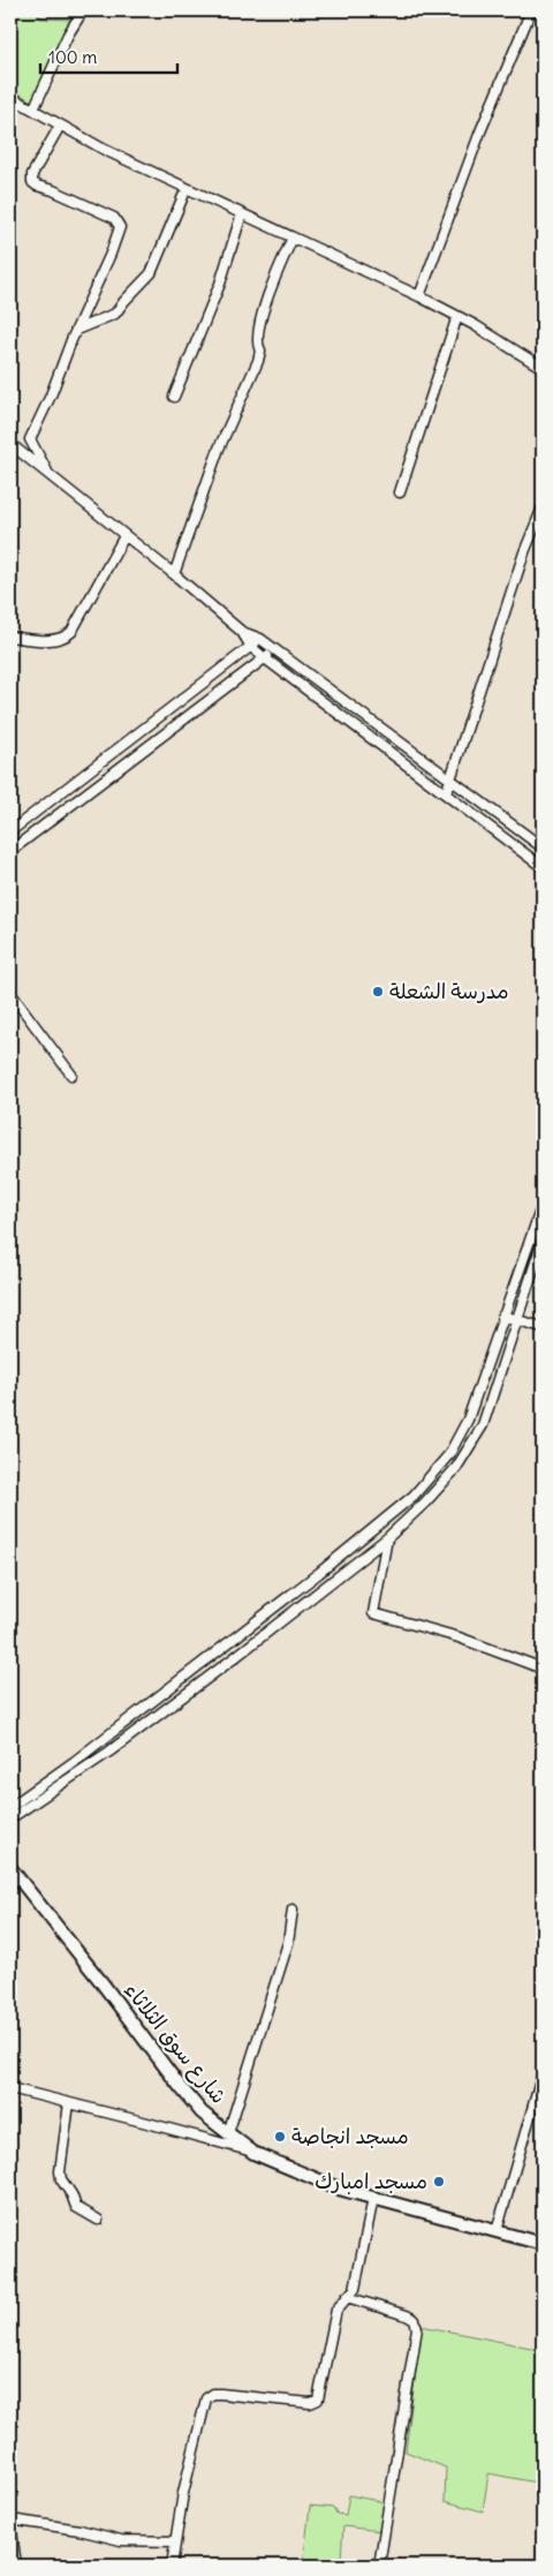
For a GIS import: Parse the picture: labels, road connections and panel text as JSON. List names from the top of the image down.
{
  "streets": {
    "street": ["شارع سوق الثلاثاء"]
  },
  "places": ["مدرسة الشعلة", "مسجد انجاصة", "مسجد امبارك"],
  "scale_bar": "100 m"
}
